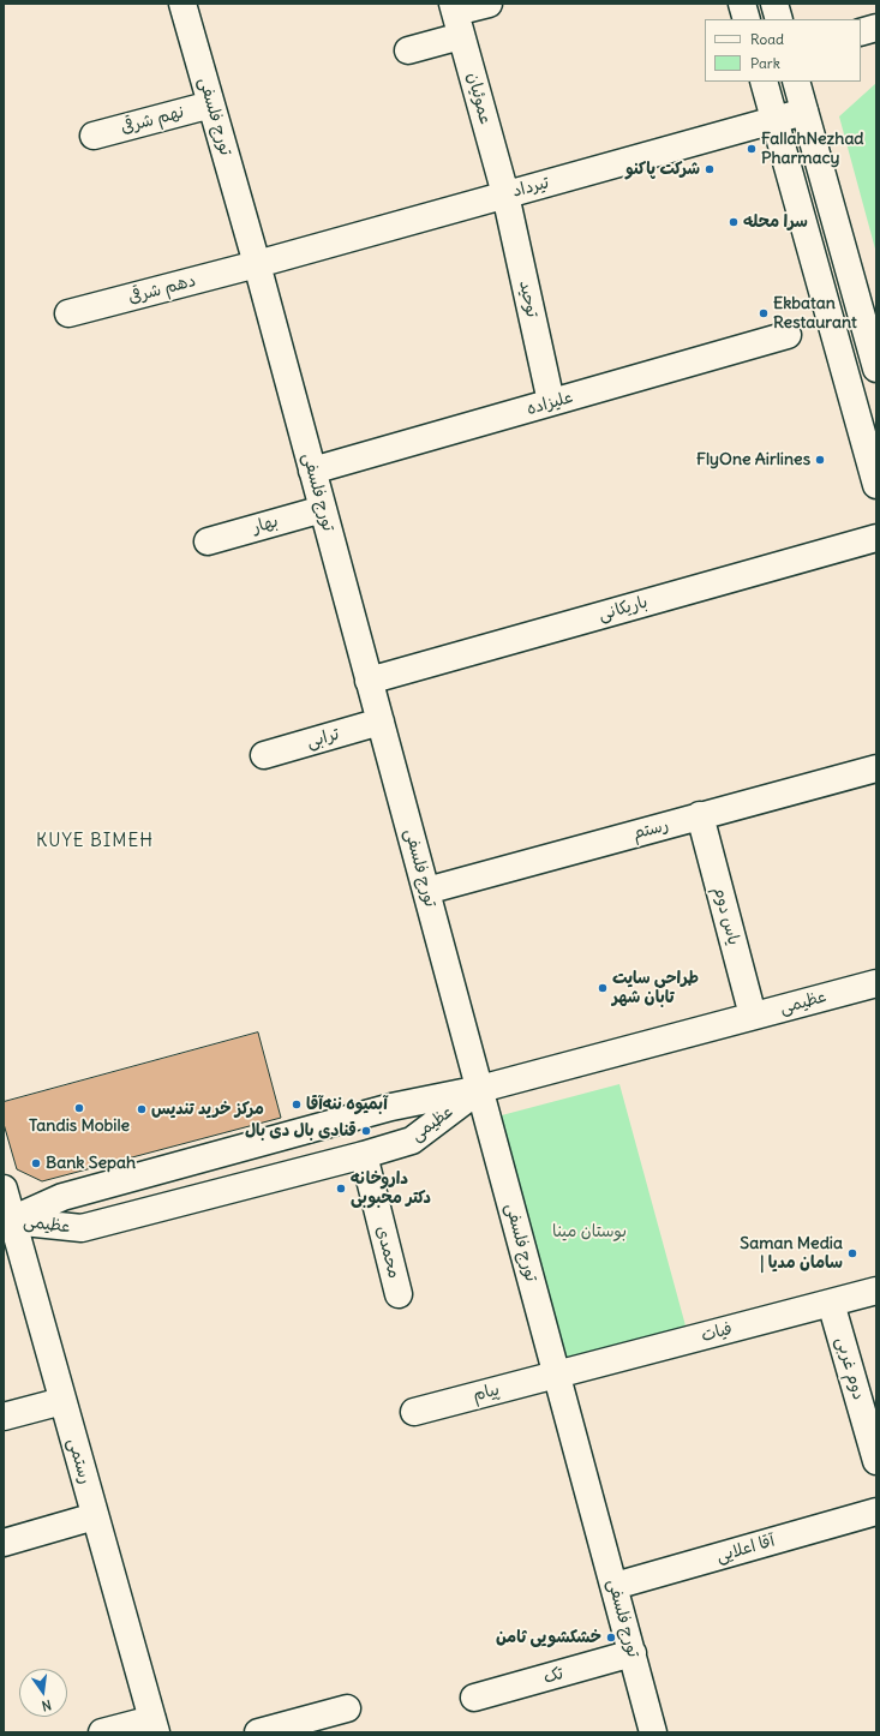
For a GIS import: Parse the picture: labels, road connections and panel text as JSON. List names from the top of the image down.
{
  "streets": {
    "street": [
      "عموئیان",
      "تورج فلسفی",
      "نهم شرقی",
      "تیرداد",
      "دهم شرقی",
      "توحید",
      "علیزاده",
      "بهار",
      "باریکانی",
      "ترابی",
      "رستم",
      "یاس دوم",
      "عظیمی",
      "محمدی",
      "فیات",
      "دوم غربی",
      "پیام",
      "رستمی",
      "آقا اعلایی",
      "تک"
    ]
  },
  "crossings": [
    ["عموئیان", "تیرداد"],
    ["عموئیان", "توحید"],
    ["تورج فلسفی", "نهم شرقی"],
    ["تورج فلسفی", "تیرداد"],
    ["تورج فلسفی", "دهم شرقی"],
    ["تورج فلسفی", "علیزاده"],
    ["تورج فلسفی", "بهار"],
    ["تورج فلسفی", "باریکانی"],
    ["تورج فلسفی", "ترابی"],
    ["تورج فلسفی", "رستم"],
    ["تورج فلسفی", "عظیمی"],
    ["تورج فلسفی", "فیات"],
    ["تورج فلسفی", "پیام"],
    ["تورج فلسفی", "آقا اعلایی"],
    ["تورج فلسفی", "تک"],
    ["تیرداد", "دهم شرقی"],
    ["تیرداد", "توحید"],
    ["توحید", "علیزاده"],
    ["رستم", "یاس دوم"],
    ["یاس دوم", "عظیمی"],
    ["عظیمی", "محمدی"],
    ["عظیمی", "رستمی"],
    ["فیات", "دوم غربی"],
    ["فیات", "پیام"]
  ],
  "districts": ["KUYE BIMEH"],
  "parks": ["بوستان مینا"],
  "places": [
    "FallahNezhad Pharmacy",
    "شرکت پاکنو",
    "سرا محله",
    "Ekbatan Restaurant",
    "FlyOne Airlines",
    "طراحی سایت تابان شهر",
    "آبمیوه ننه‌آقا",
    "Tandis Mobile",
    "مرکز خرید تندیس",
    "قنادی بال دی بال",
    "Bank Sepah",
    "داروخانه دکتر محبوبی",
    "Saman Media | سامان مدیا",
    "خشکشویی ثامن"
  ],
  "legend": ["Road", "Park"],
  "north": "bottom"
}
